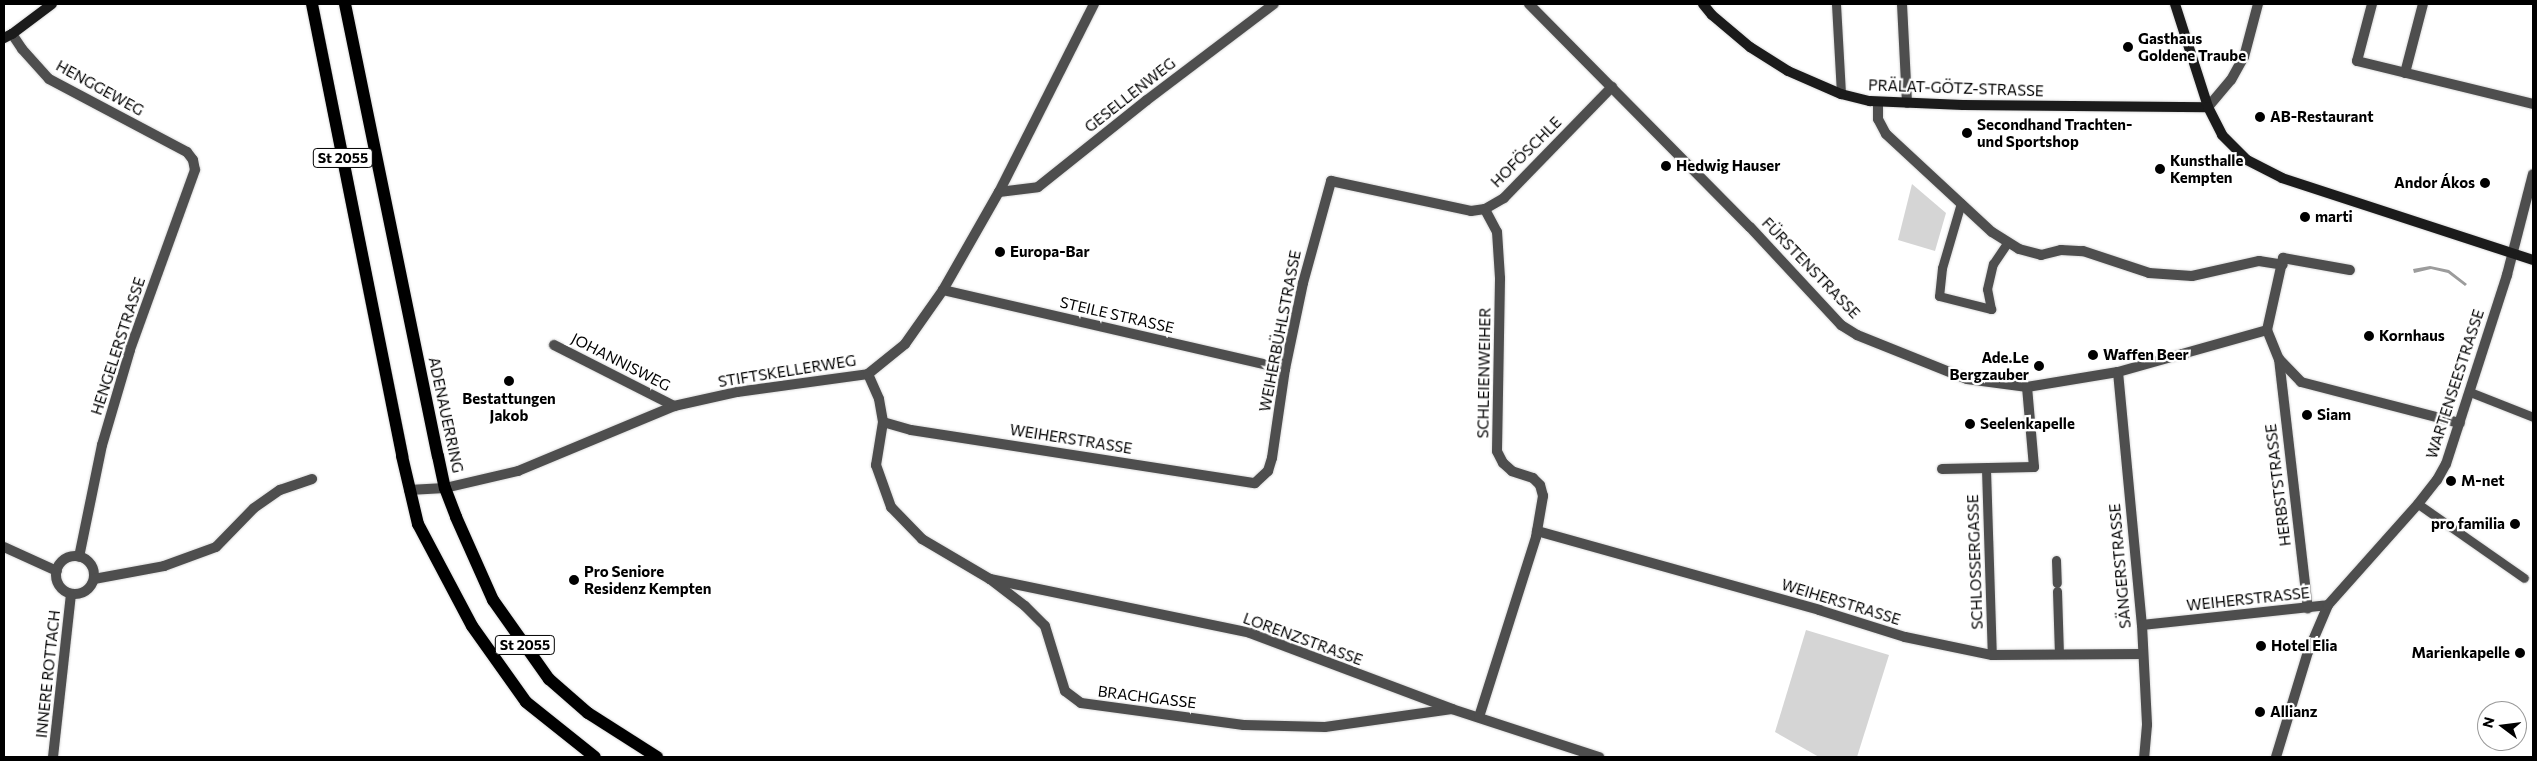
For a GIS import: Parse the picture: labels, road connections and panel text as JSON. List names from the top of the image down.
{
  "streets": {
    "main road": ["St 2055", "ADENAUERRING"],
    "street": [
      "HENGGEWEG",
      "PRÄLAT-GÖTZ-STRASSE",
      "GESELLENWEG",
      "HOFÖSCHLE",
      "FÜRSTENSTRASSE",
      "STEILE STRASSE",
      "WEIHERBÜHLSTRASSE",
      "HENGELERSTRASSE",
      "JOHANNISWEG",
      "STIFTSKELLERWEG",
      "SCHLEIENWEIHER",
      "WARTENSEESTRASSE",
      "WEIHERSTRASSE",
      "HERBSTSTRASSE",
      "SÄNGERSTRASSE",
      "LORENZSTRASSE",
      "INNERE ROTTACH",
      "BRACHGASSE"
    ],
    "lane": ["SCHLOSSERGASSE"]
  },
  "crossings": [
    ["HENGGEWEG", "HENGELERSTRASSE"],
    ["GESELLENWEG", "STIFTSKELLERWEG"],
    ["HOFÖSCHLE", "FÜRSTENSTRASSE"],
    ["HOFÖSCHLE", "WEIHERBÜHLSTRASSE"],
    ["HOFÖSCHLE", "SCHLEIENWEIHER"],
    ["St 2055", "STIFTSKELLERWEG"],
    ["FÜRSTENSTRASSE", "SÄNGERSTRASSE"],
    ["STEILE STRASSE", "WEIHERBÜHLSTRASSE"],
    ["STEILE STRASSE", "STIFTSKELLERWEG"],
    ["WEIHERBÜHLSTRASSE", "SCHLEIENWEIHER"],
    ["WEIHERBÜHLSTRASSE", "WEIHERSTRASSE"],
    ["HENGELERSTRASSE", "INNERE ROTTACH"],
    ["JOHANNISWEG", "STIFTSKELLERWEG"],
    ["STIFTSKELLERWEG", "ADENAUERRING"],
    ["STIFTSKELLERWEG", "BRACHGASSE"],
    ["SCHLEIENWEIHER", "WEIHERSTRASSE"],
    ["SCHLEIENWEIHER", "LORENZSTRASSE"],
    ["WARTENSEESTRASSE", "WEIHERSTRASSE"],
    ["WEIHERSTRASSE", "HERBSTSTRASSE"],
    ["WEIHERSTRASSE", "SCHLOSSERGASSE"],
    ["WEIHERSTRASSE", "SÄNGERSTRASSE"],
    ["WEIHERSTRASSE", "BRACHGASSE"],
    ["LORENZSTRASSE", "BRACHGASSE"]
  ],
  "places": [
    "Gasthaus Goldene Traube",
    "AB-Restaurant",
    "Secondhand Trachten- und Sportshop",
    "Hedwig Hauser",
    "Kunsthalle Kempten",
    "Andor Ákos",
    "marti",
    "Europa-Bar",
    "Kornhaus",
    "Waffen Beer",
    "Ade.Le Bergzauber",
    "Bestattungen Jakob",
    "Siam",
    "Seelenkapelle",
    "M-net",
    "pro familia",
    "Pro Seniore Residenz Kempten",
    "Hotel Elia",
    "Marienkapelle",
    "Allianz"
  ],
  "north": "left"
}
